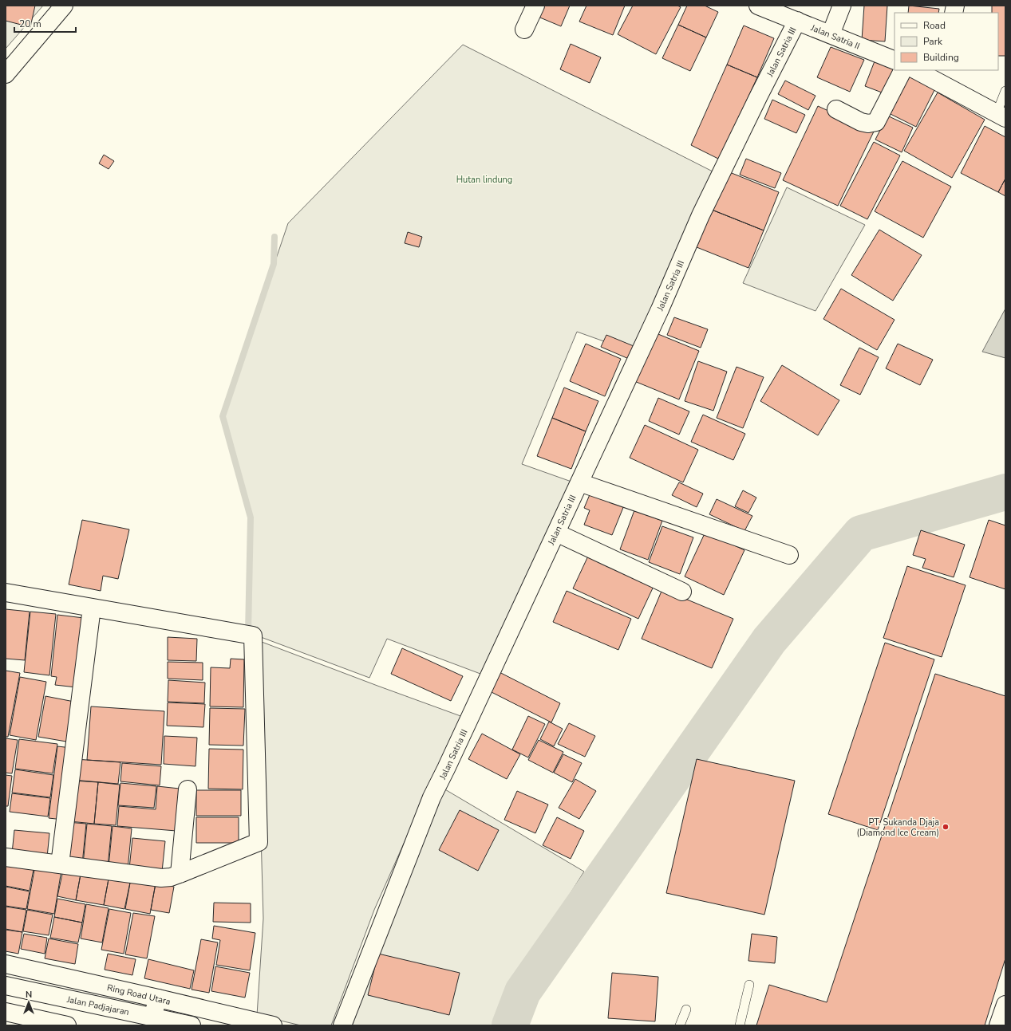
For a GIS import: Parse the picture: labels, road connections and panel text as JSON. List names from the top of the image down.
{
  "streets": {
    "main road": [
      "Jalan Satria II",
      "Jalan Satria III",
      "Ring Road Utara",
      "Jalan Padjajaran"
    ]
  },
  "crossings": [
    ["Jalan Satria II", "Jalan Satria III"]
  ],
  "parks": ["Hutan lindung"],
  "places": ["PT. Sukanda Djaja (Diamond Ice Cream)"],
  "legend": ["Road", "Park", "Building"],
  "scale_bar": "20 m",
  "north": "top"
}
